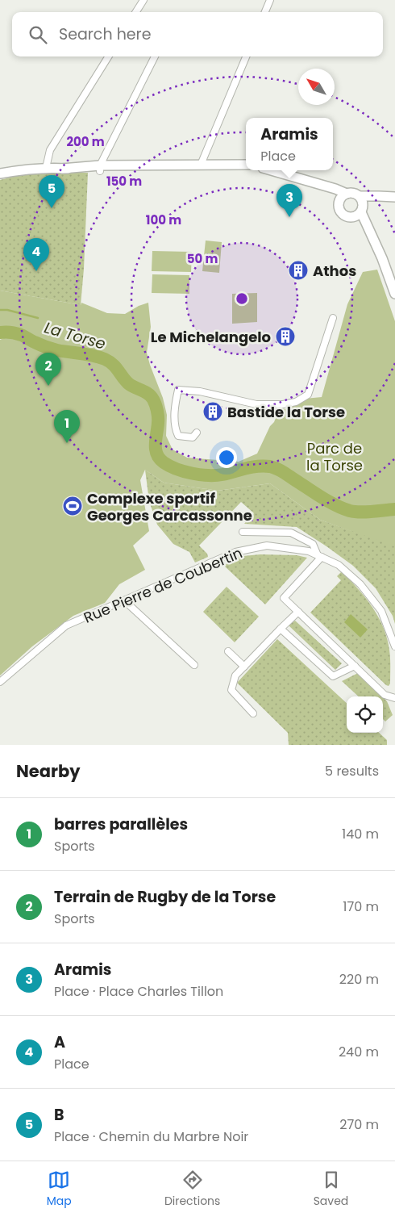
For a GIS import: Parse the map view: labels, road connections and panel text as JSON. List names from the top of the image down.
{
  "streets": {
    "street": ["Rue Pierre de Coubertin"]
  },
  "water": ["La Torse"],
  "parks": ["Parc de la Torse"],
  "places": {
    "building": ["Athos", "Le Michelangelo", "Bastide la Torse"],
    "sports": ["Complexe sportif Georges Carcassonne"]
  },
  "north": "top left",
  "page": {
    "search": "Search here",
    "popup": ["Aramis", "Place"],
    "pins": [
      "5",
      "3",
      "4",
      "2",
      "1"
    ],
    "heading": ["Nearby", "5 results"],
    "list": [
      {
        "mark": "1",
        "name": "barres parallèles",
        "note": "Sports",
        "value": "140 m"
      },
      {
        "mark": "2",
        "name": "Terrain de Rugby de la Torse",
        "note": "Sports",
        "value": "170 m"
      },
      {
        "mark": "3",
        "name": "Aramis",
        "note": "Place · Place Charles Tillon",
        "value": "220 m"
      },
      {
        "mark": "4",
        "name": "A",
        "note": "Place",
        "value": "240 m"
      },
      {
        "mark": "5",
        "name": "B",
        "note": "Place · Chemin du Marbre Noir",
        "value": "270 m"
      }
    ],
    "nav": ["Map", "Directions", "Saved"]
  },
  "rings": [
    "200 m",
    "150 m",
    "100 m",
    "50 m"
  ]
}
